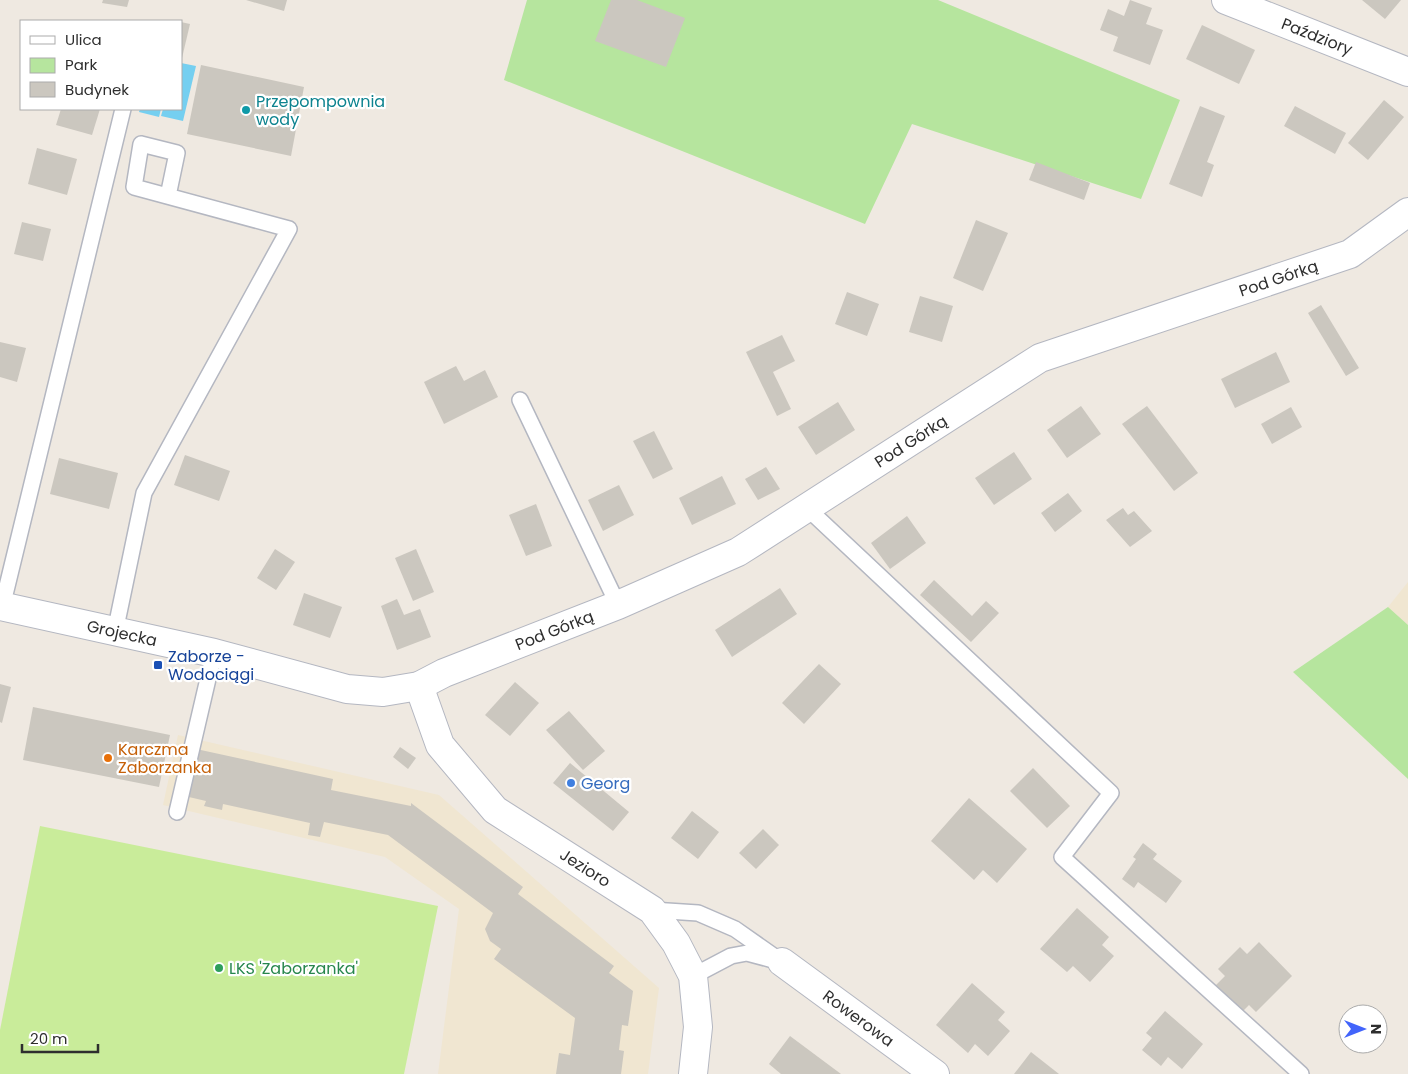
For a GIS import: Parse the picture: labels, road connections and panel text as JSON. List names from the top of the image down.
{
  "streets": {
    "street": [
      "Paździory",
      "Pod Górką",
      "Grojecka",
      "Jezioro",
      "Rowerowa"
    ]
  },
  "crossings": [
    ["Pod Górką", "Grojecka"],
    ["Pod Górką", "Jezioro"],
    ["Grojecka", "Jezioro"],
    ["Jezioro", "Rowerowa"]
  ],
  "places": {
    "other": [
      "Przepompownia wody",
      "Karczma Zaborzanka",
      "Georg",
      "LKS 'Zaborzanka'"
    ],
    "transit": ["Zaborze - Wodociągi"]
  },
  "legend": ["Ulica", "Park", "Budynek"],
  "scale_bar": "20 m",
  "north": "right"
}
